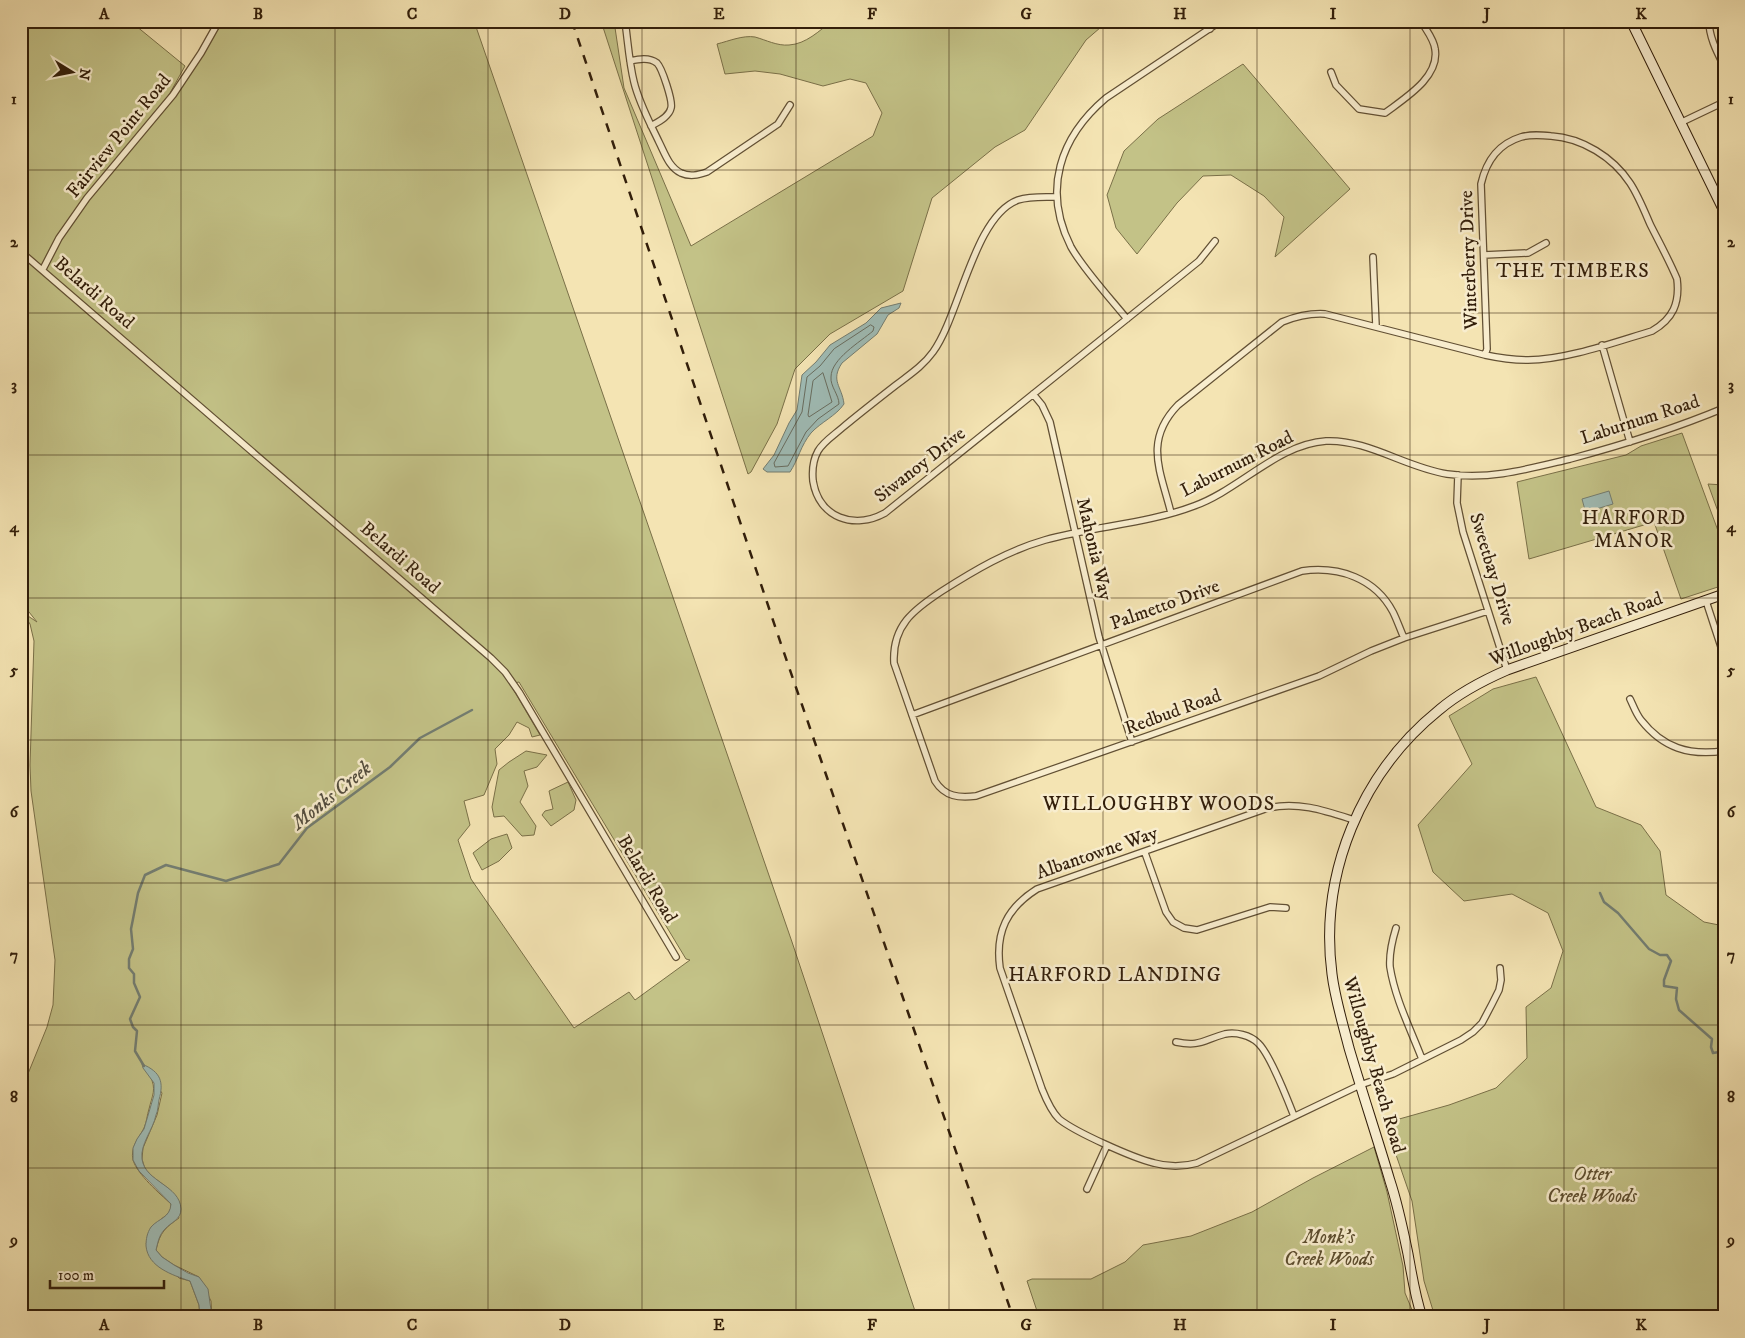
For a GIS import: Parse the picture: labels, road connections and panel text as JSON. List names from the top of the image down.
{
  "streets": {
    "street": [
      "Fairview Point Road",
      "Winterberry Drive",
      "Belardi Road",
      "Laburnum Road",
      "Siwanoy Drive",
      "Mahonia Way",
      "Sweetbay Drive",
      "Palmetto Drive",
      "Willoughby Beach Road",
      "Redbud Road",
      "Albantowne Way"
    ]
  },
  "crossings": [
    ["Fairview Point Road", "Belardi Road"],
    ["Winterberry Drive", "Laburnum Road"],
    ["Laburnum Road", "Mahonia Way"],
    ["Laburnum Road", "Sweetbay Drive"],
    ["Laburnum Road", "Palmetto Drive"],
    ["Laburnum Road", "Redbud Road"],
    ["Siwanoy Drive", "Mahonia Way"],
    ["Mahonia Way", "Palmetto Drive"],
    ["Mahonia Way", "Redbud Road"],
    ["Sweetbay Drive", "Willoughby Beach Road"],
    ["Sweetbay Drive", "Redbud Road"],
    ["Palmetto Drive", "Redbud Road"],
    ["Willoughby Beach Road", "Albantowne Way"]
  ],
  "districts": [
    "THE TIMBERS",
    "HARFORD MANOR",
    "WILLOUGHBY WOODS",
    "HARFORD LANDING"
  ],
  "water": ["Monks Creek"],
  "parks": ["Otter Creek Woods", "Monk's Creek Woods"],
  "scale_bar": "100 m",
  "north": "right",
  "grid": {
    "columns": [
      "A",
      "B",
      "C",
      "D",
      "E",
      "F",
      "G",
      "H",
      "I",
      "J",
      "K"
    ],
    "rows": [
      "1",
      "2",
      "3",
      "4",
      "5",
      "6",
      "7",
      "8",
      "9"
    ]
  }
}
